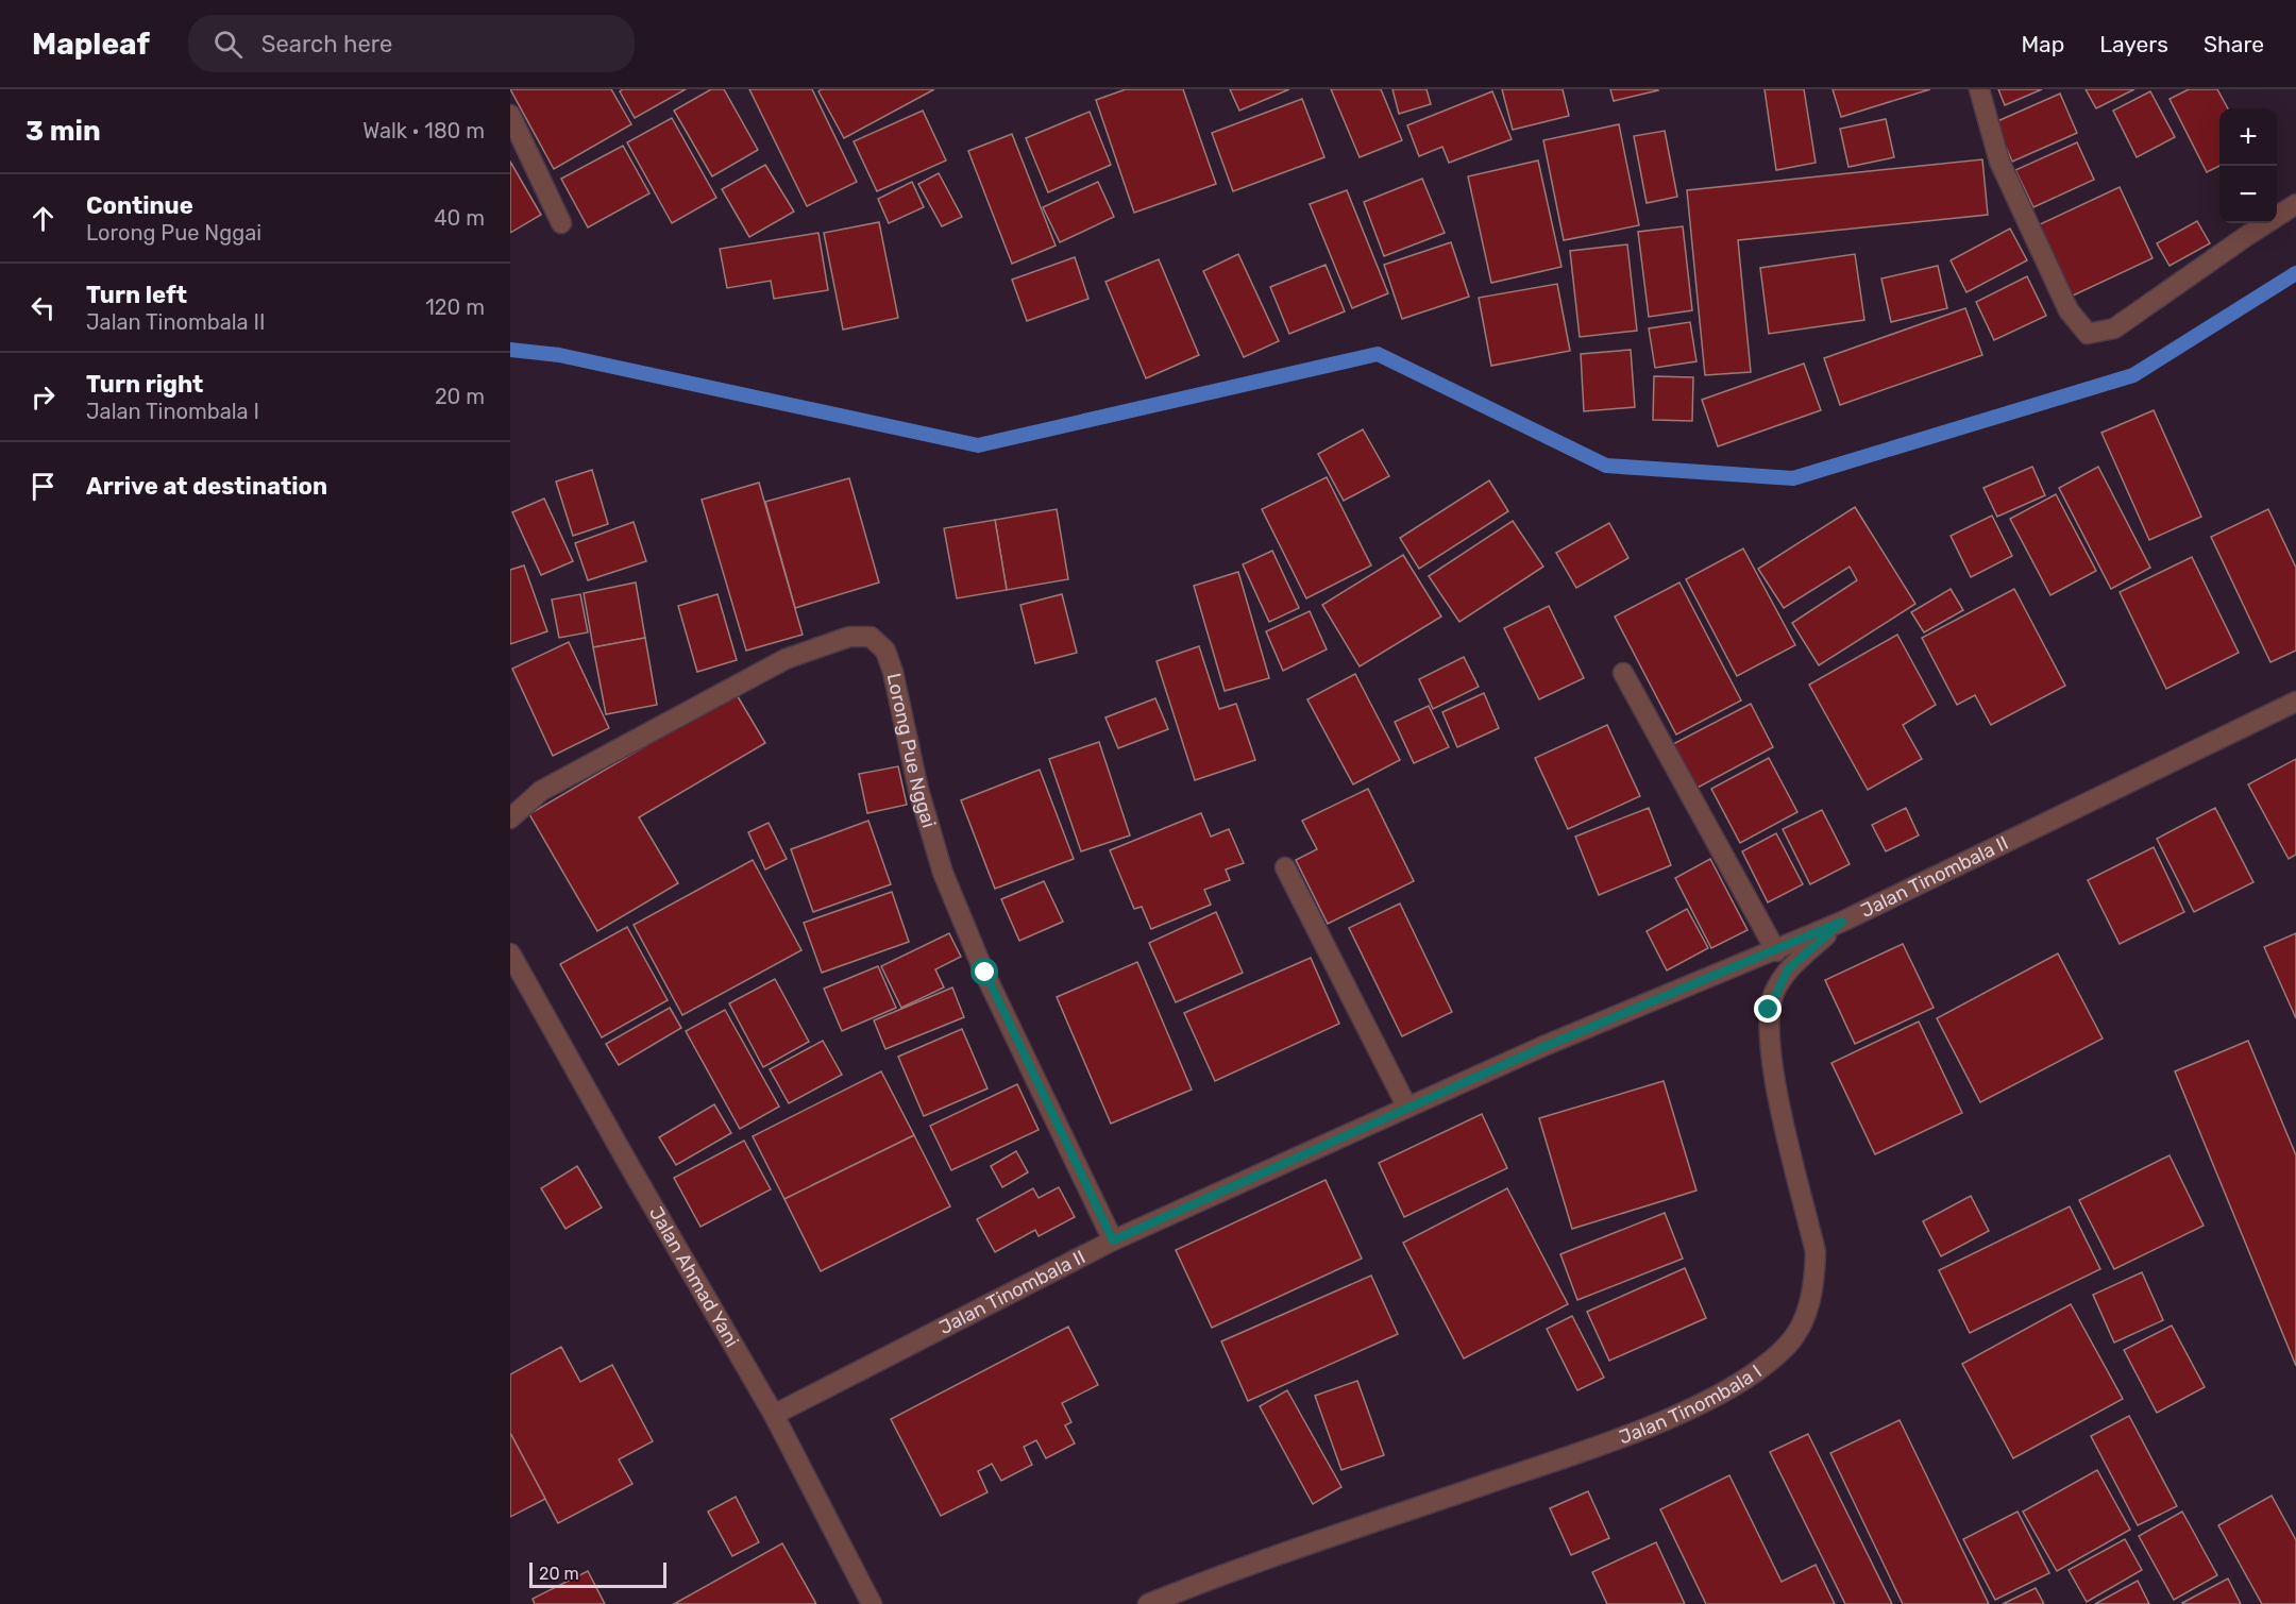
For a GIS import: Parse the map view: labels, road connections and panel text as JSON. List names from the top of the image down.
{
  "streets": {
    "street": [
      "Lorong Pue Nggai",
      "Jalan Tinombala II",
      "Jalan Ahmad Yani",
      "Jalan Tinombala I"
    ]
  },
  "crossings": [
    ["Lorong Pue Nggai", "Jalan Tinombala II"],
    ["Jalan Tinombala II", "Jalan Ahmad Yani"],
    ["Jalan Tinombala II", "Jalan Tinombala I"]
  ],
  "scale_bar": "20 m",
  "page": {
    "header": "Mapleaf",
    "search": "Search here",
    "nav": ["Map", "Layers", "Share"],
    "heading": ["3 min", "Walk · 180 m"],
    "map_buttons": ["+", "−"],
    "list": [
      ["Continue", "Lorong Pue Nggai", "40 m"],
      ["Turn left", "Jalan Tinombala II", "120 m"],
      ["Turn right", "Jalan Tinombala I", "20 m"],
      "Arrive at destination"
    ],
    "scale": "20 m"
  }
}
